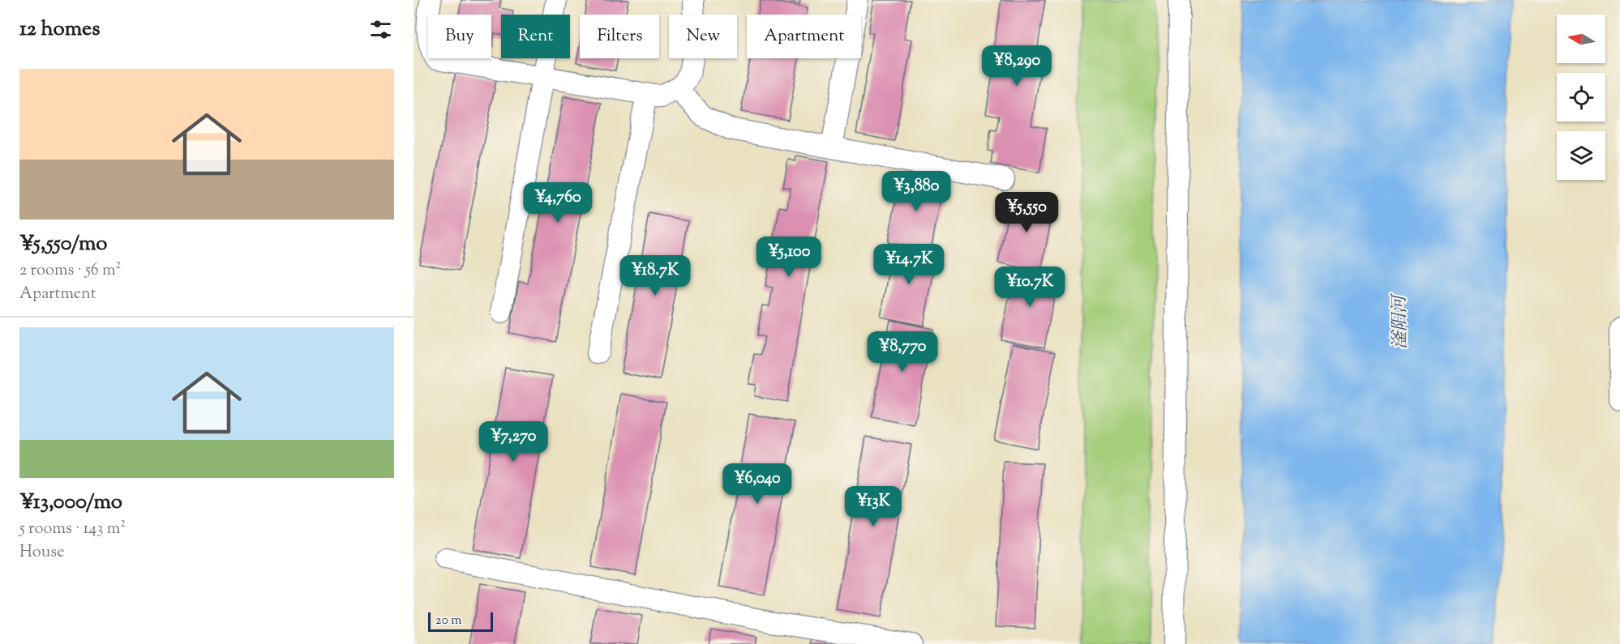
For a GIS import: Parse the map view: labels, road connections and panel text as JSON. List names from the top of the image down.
{
  "water": ["滏阳河"],
  "scale_bar": "20 m",
  "north": "left",
  "page": {
    "heading": "12 homes",
    "chip": [
      "Buy",
      "Rent",
      "Filters",
      "New",
      "Apartment"
    ],
    "price": [
      "¥8,290",
      "¥3,880",
      "¥4,760",
      "¥5,550",
      "¥5,100",
      "¥14.7K",
      "¥18.7K",
      "¥10.7K",
      "¥8,770",
      "¥7,270",
      "¥6,040",
      "¥13K"
    ],
    "list": [
      {
        "name": "¥5,550/mo",
        "note": "2 rooms · 56 m² · Apartment"
      },
      {
        "name": "¥13,000/mo",
        "note": "5 rooms · 143 m² · House"
      }
    ],
    "scale": "20 m"
  }
}
